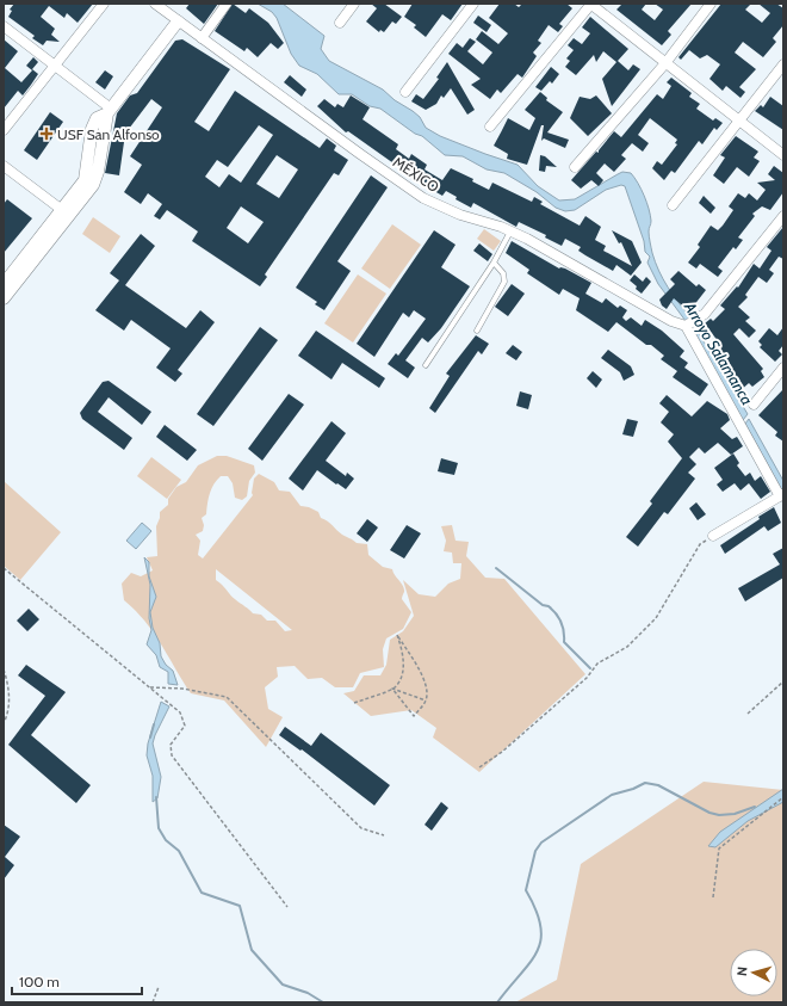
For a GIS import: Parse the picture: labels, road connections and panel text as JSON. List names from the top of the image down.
{
  "streets": {
    "street": ["MÉXICO"]
  },
  "water": ["Arroyo Salamanca"],
  "places": {
    "health": ["USF San Alfonso"]
  },
  "scale_bar": "100 m",
  "north": "left"
}
